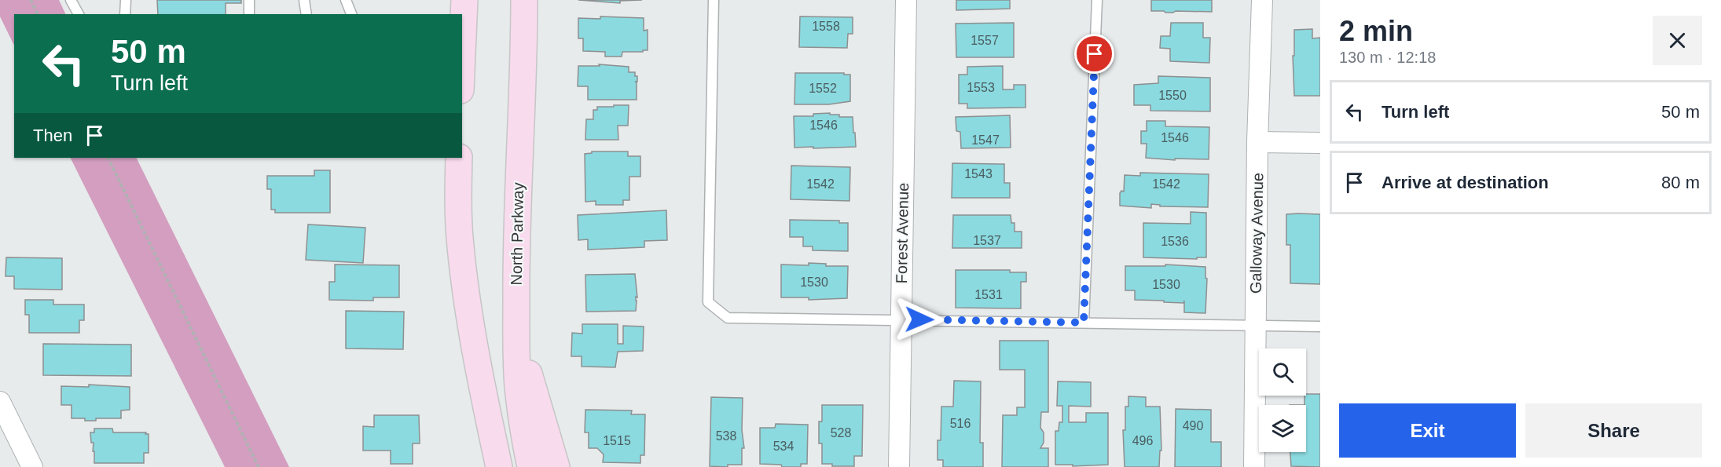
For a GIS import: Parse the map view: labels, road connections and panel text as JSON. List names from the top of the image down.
{
  "streets": {
    "main road": ["North Parkway"],
    "street": ["Forest Avenue", "Galloway Avenue"]
  },
  "house_numbers": [
    "1558",
    "1557",
    "1553",
    "1552",
    "1550",
    "1546",
    "1546",
    "1547",
    "1543",
    "1542",
    "1542",
    "1537",
    "1536",
    "1530",
    "1530",
    "1531",
    "516",
    "490",
    "528",
    "538",
    "1515",
    "496",
    "534"
  ],
  "page": {
    "heading": ["2 min", "130 m · 12:18"],
    "turn": ["50 m", "Turn left"],
    "list": [
      {
        "name": "Turn left",
        "value": "50 m"
      },
      {
        "name": "Arrive at destination",
        "value": "80 m"
      }
    ],
    "then": "Then",
    "buttons": ["Exit", "Share"]
  }
}
